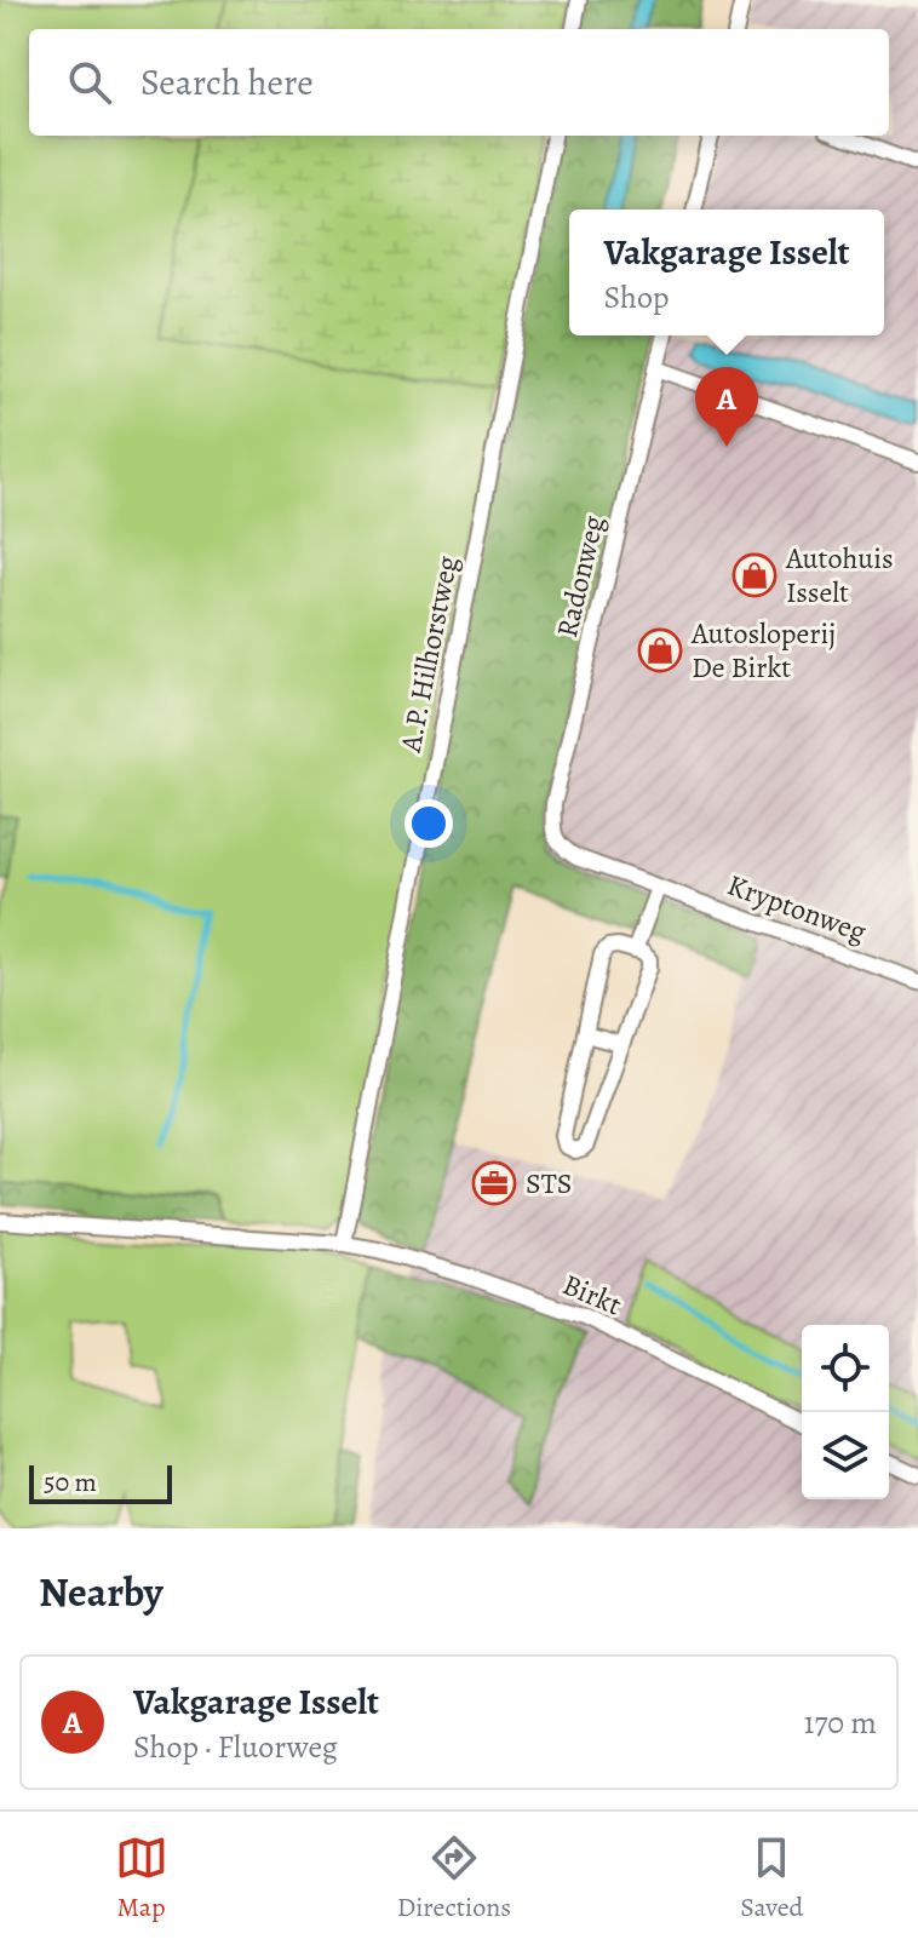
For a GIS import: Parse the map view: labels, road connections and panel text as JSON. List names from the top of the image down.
{
  "streets": {
    "street": [
      "Radonweg",
      "A.P. Hilhorstweg",
      "Kryptonweg",
      "Birkt"
    ]
  },
  "crossings": [
    ["Radonweg", "Kryptonweg"],
    ["A.P. Hilhorstweg", "Birkt"]
  ],
  "places": {
    "shop": ["Autohuis Isselt", "Autosloperij De Birkt"],
    "office": ["STS"]
  },
  "scale_bar": "50 m",
  "page": {
    "search": "Search here",
    "popup": ["Vakgarage Isselt", "Shop"],
    "pins": "A",
    "scale": "50 m",
    "heading": "Nearby",
    "list": [
      {
        "mark": "A",
        "name": "Vakgarage Isselt",
        "note": "Shop · Fluorweg",
        "value": "170 m"
      }
    ],
    "nav": ["Map", "Directions", "Saved"]
  }
}
